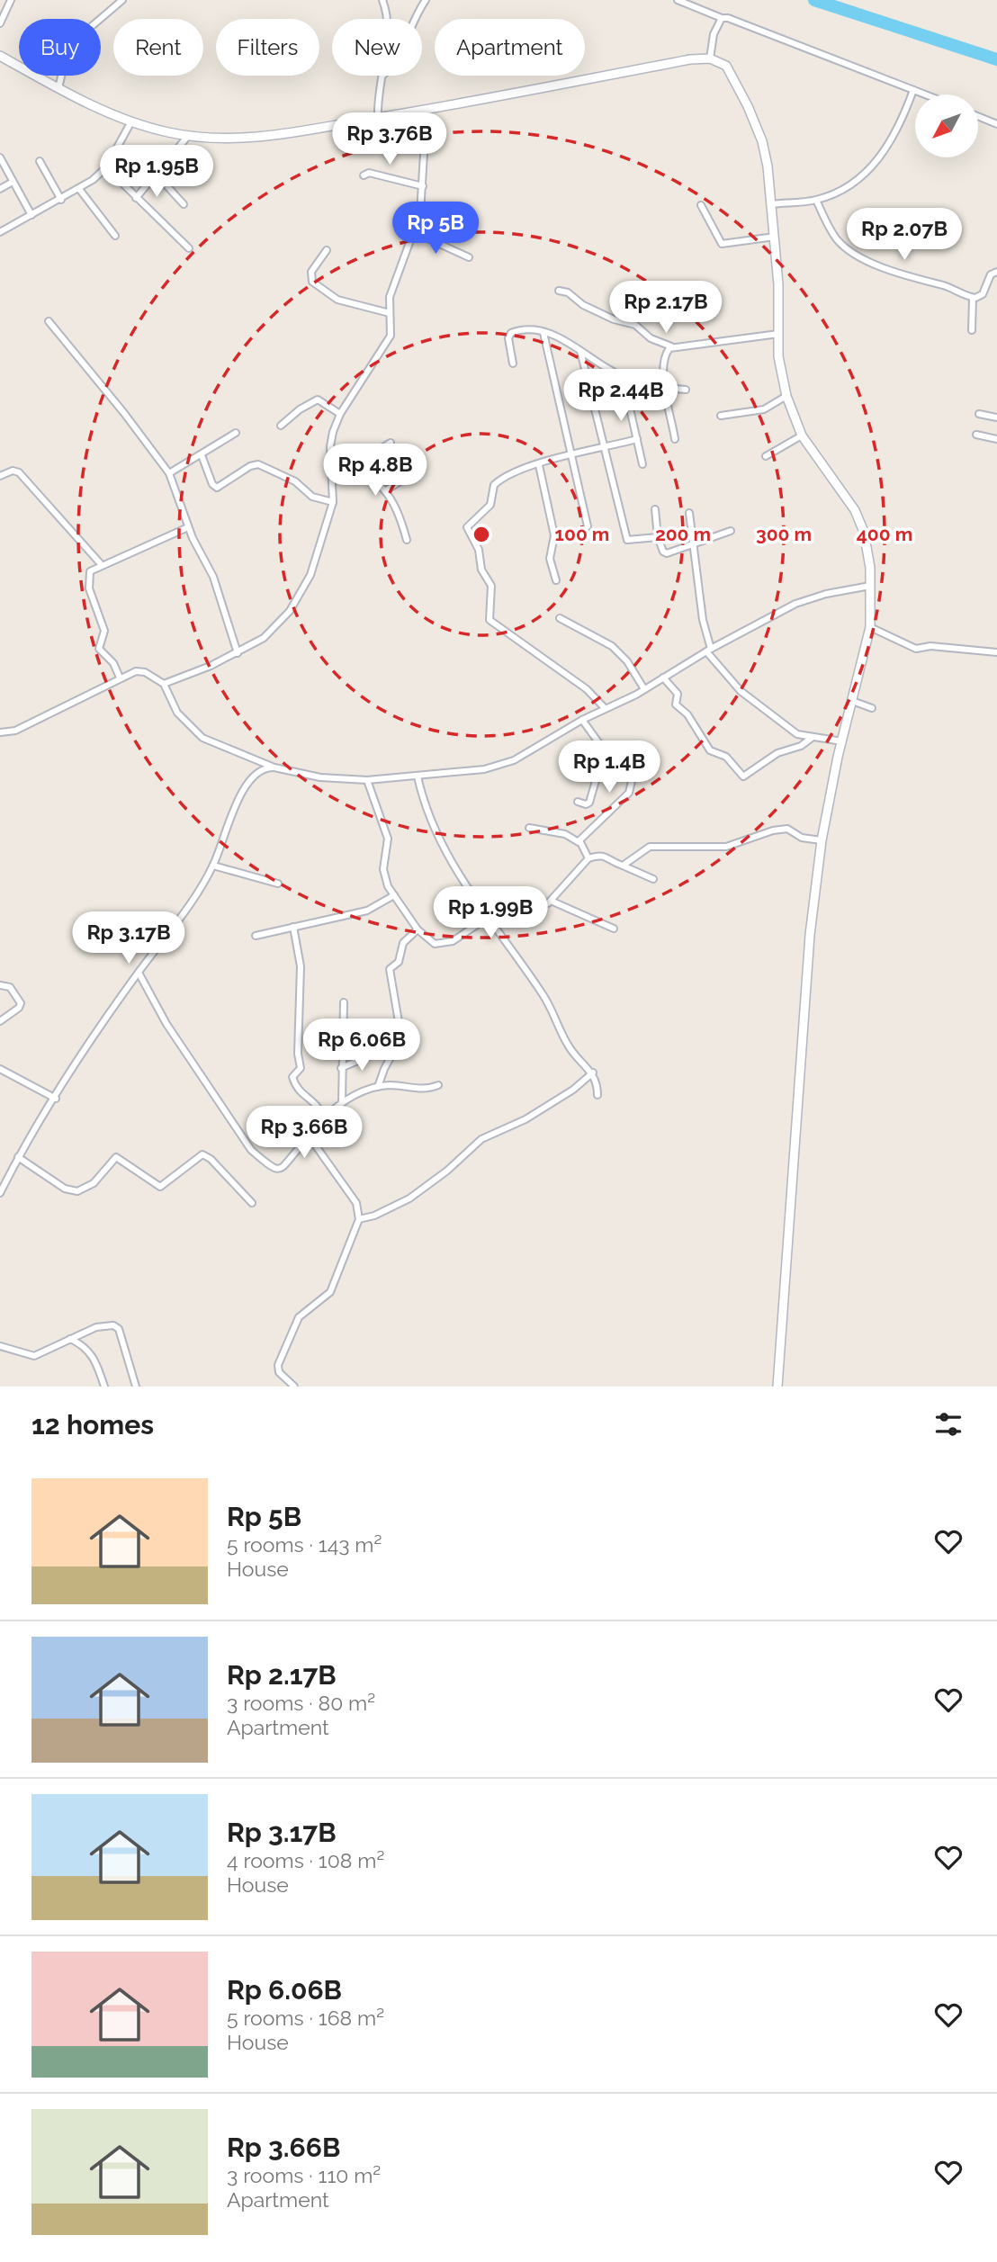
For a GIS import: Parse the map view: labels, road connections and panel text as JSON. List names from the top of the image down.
{
  "north": "bottom left",
  "page": {
    "chip": [
      "Buy",
      "Rent",
      "Filters",
      "New",
      "Apartment"
    ],
    "price": [
      "Rp 3.76B",
      "Rp 1.95B",
      "Rp 5B",
      "Rp 2.07B",
      "Rp 2.17B",
      "Rp 2.44B",
      "Rp 4.8B",
      "Rp 1.4B",
      "Rp 1.99B",
      "Rp 3.17B",
      "Rp 6.06B",
      "Rp 3.66B"
    ],
    "heading": "12 homes",
    "list": [
      {
        "name": "Rp 5B",
        "note": "5 rooms · 143 m² · House"
      },
      {
        "name": "Rp 2.17B",
        "note": "3 rooms · 80 m² · Apartment"
      },
      {
        "name": "Rp 3.17B",
        "note": "4 rooms · 108 m² · House"
      },
      {
        "name": "Rp 6.06B",
        "note": "5 rooms · 168 m² · House"
      },
      {
        "name": "Rp 3.66B",
        "note": "3 rooms · 110 m² · Apartment"
      }
    ]
  },
  "rings": [
    "100 m",
    "200 m",
    "300 m",
    "400 m"
  ]
}
